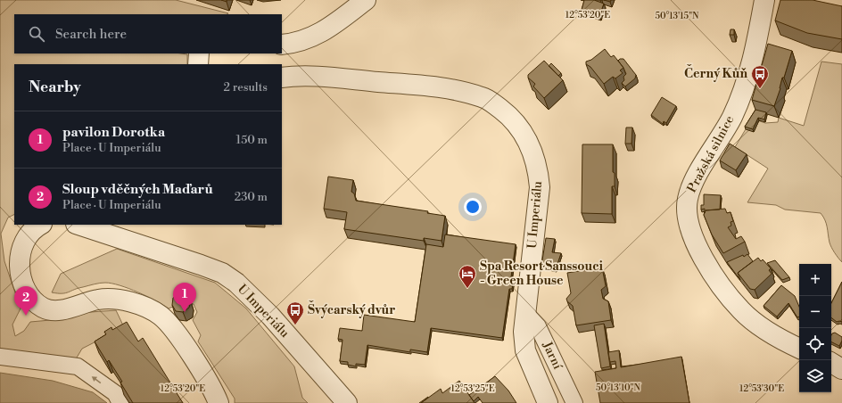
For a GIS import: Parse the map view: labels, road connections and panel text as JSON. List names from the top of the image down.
{
  "streets": {
    "street": ["Pražská silnice", "U Imperiálu", "Jarní"]
  },
  "crossings": [
    ["U Imperiálu", "Jarní"]
  ],
  "places": {
    "bus stop": ["Černý Kůň", "Švýcarský dvůr"],
    "hotel": ["Spa Resort Sanssouci - Green House"]
  },
  "page": {
    "search": "Search here",
    "heading": ["Nearby", "2 results"],
    "list": [
      {
        "mark": "1",
        "name": "pavilon Dorotka",
        "note": "Place · U Imperiálu",
        "value": "150 m"
      },
      {
        "mark": "2",
        "name": "Sloup vděčných Maďarů",
        "note": "Place · U Imperiálu",
        "value": "230 m"
      }
    ],
    "map_buttons": ["+", "−"],
    "pins": ["1", "2"]
  },
  "coordinates": [
    "12°53'20\"E",
    "50°13'15\"N",
    "50°13'10\"N",
    "12°53'25\"E",
    "12°53'30\"E"
  ]
}
